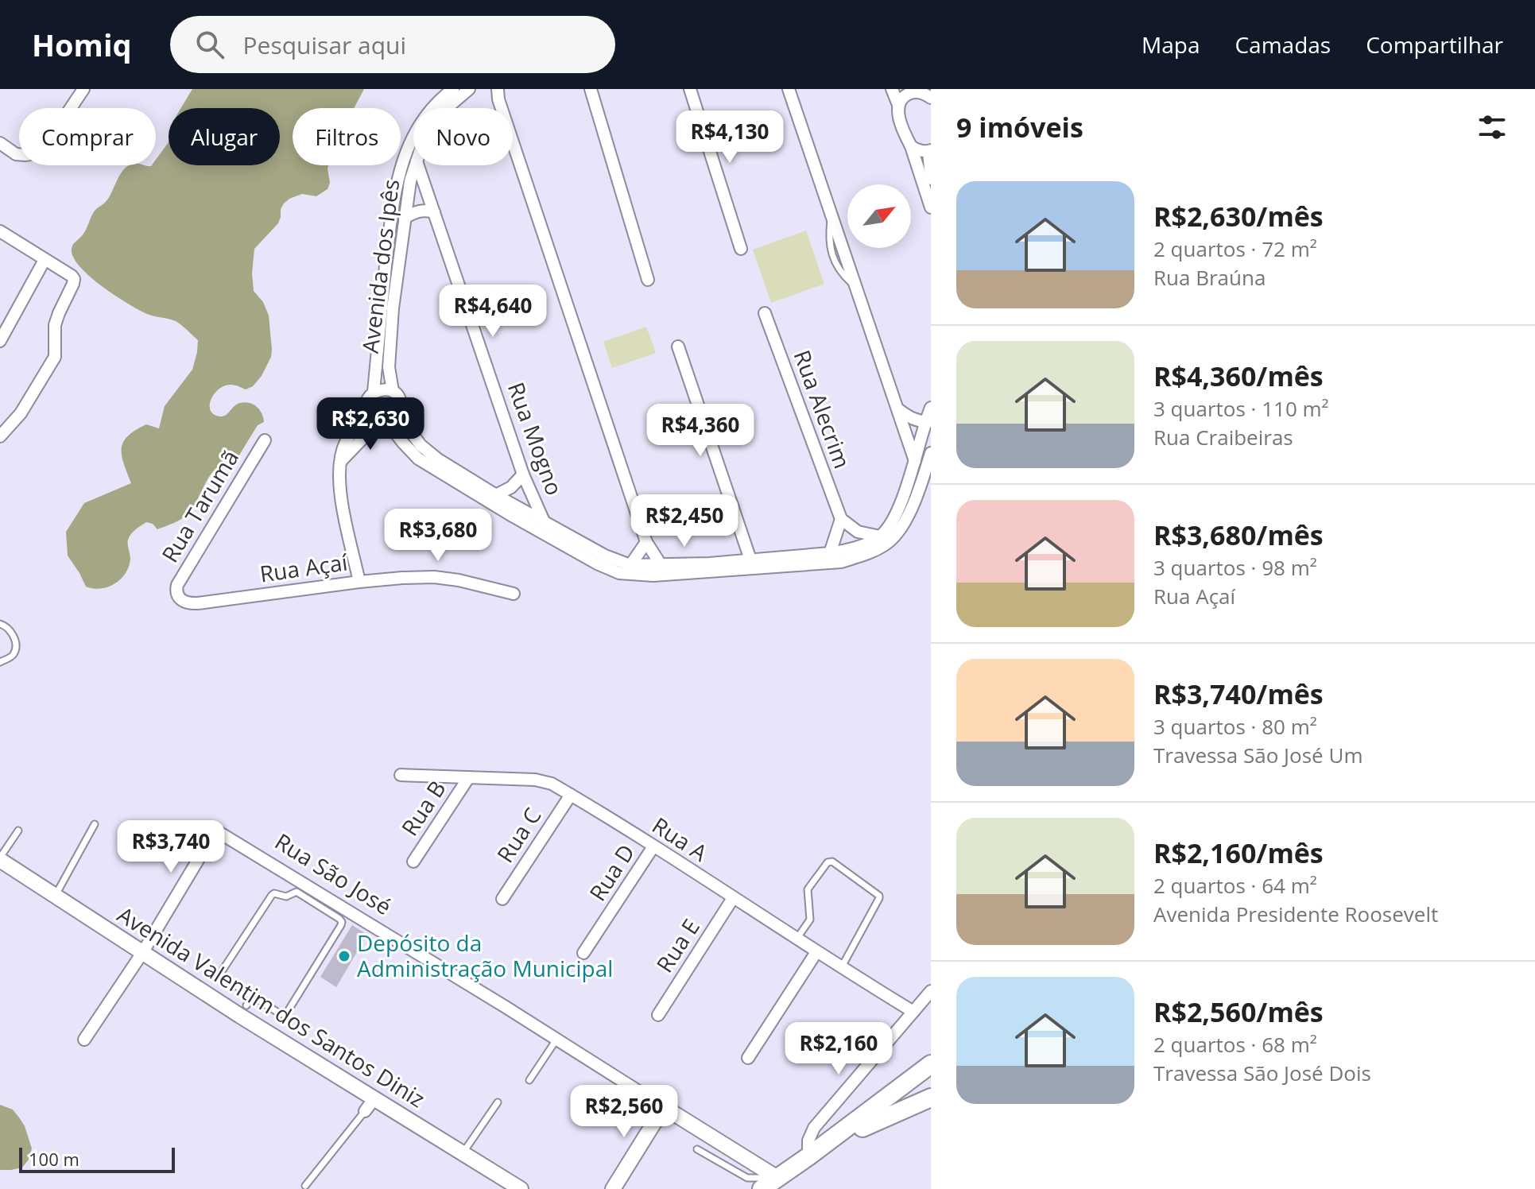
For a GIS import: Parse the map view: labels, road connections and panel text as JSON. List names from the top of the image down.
{
  "streets": {
    "street": [
      "Avenida dos Ipês",
      "Rua Alecrim",
      "Rua Mogno",
      "Rua Tarumã",
      "Rua Açaí",
      "Rua B",
      "Rua C",
      "Rua A",
      "Rua D",
      "Rua São José",
      "Rua E",
      "Avenida Valentim dos Santos Diniz"
    ]
  },
  "crossings": [
    ["Avenida dos Ipês", "Rua Mogno"],
    ["Rua Tarumã", "Rua Açaí"],
    ["Rua B", "Rua A"],
    ["Rua C", "Rua A"],
    ["Rua A", "Rua D"],
    ["Rua A", "Rua E"],
    ["Rua São José", "Avenida Valentim dos Santos Diniz"]
  ],
  "places": ["Depósito da Administração Municipal"],
  "scale_bar": "100 m",
  "north": "top right",
  "page": {
    "header": "Homiq",
    "search": "Pesquisar aqui",
    "nav": ["Mapa", "Camadas", "Compartilhar"],
    "heading": "9 imóveis",
    "chip": [
      "Comprar",
      "Alugar",
      "Filtros",
      "Novo"
    ],
    "price": [
      "R$4,130",
      "R$4,640",
      "R$2,630",
      "R$4,360",
      "R$2,450",
      "R$3,680",
      "R$3,740",
      "R$2,160",
      "R$2,560"
    ],
    "list": [
      {
        "name": "R$2,630/mês",
        "note": "2 quartos · 72 m² · Rua Braúna"
      },
      {
        "name": "R$4,360/mês",
        "note": "3 quartos · 110 m² · Rua Craibeiras"
      },
      {
        "name": "R$3,680/mês",
        "note": "3 quartos · 98 m² · Rua Açaí"
      },
      {
        "name": "R$3,740/mês",
        "note": "3 quartos · 80 m² · Travessa São José Um"
      },
      {
        "name": "R$2,160/mês",
        "note": "2 quartos · 64 m² · Avenida Presidente Roosevelt"
      },
      {
        "name": "R$2,560/mês",
        "note": "2 quartos · 68 m² · Travessa São José Dois"
      }
    ],
    "scale": "100 m"
  }
}
